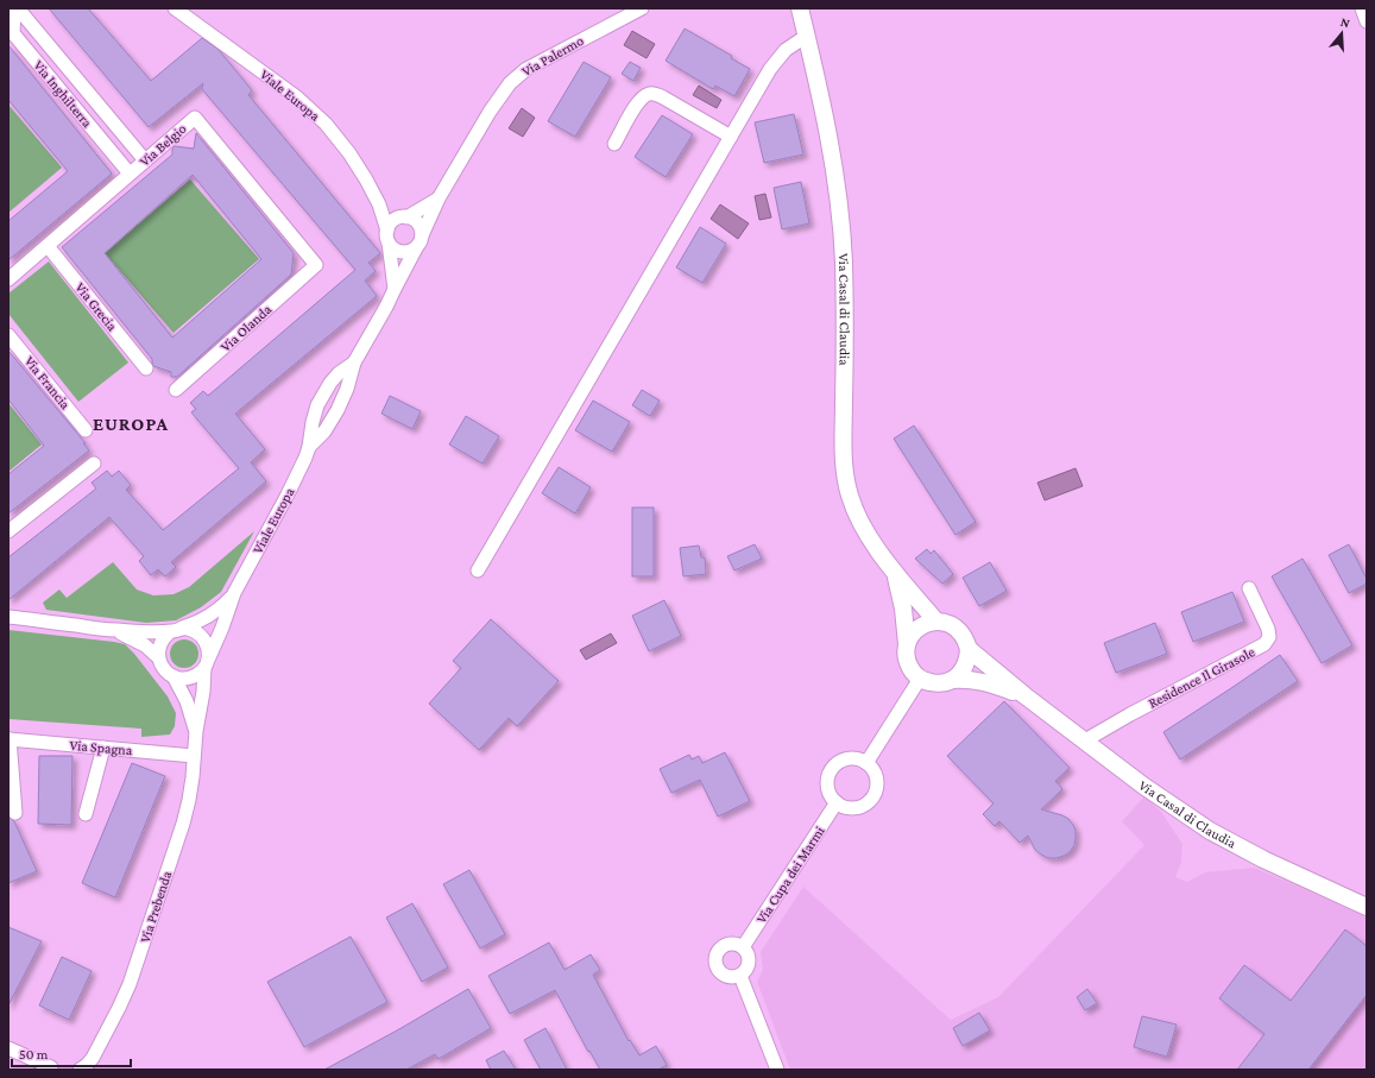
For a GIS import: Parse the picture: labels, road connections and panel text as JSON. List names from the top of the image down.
{
  "streets": {
    "street": [
      "Via Palermo",
      "Via Inghilterra",
      "Viale Europa",
      "Via Belgio",
      "Via Grecia",
      "Via Casal di Claudia",
      "Via Olanda",
      "Via Francia",
      "Residence Il Girasole",
      "Via Spagna",
      "Via Cupa dei Marmi",
      "Via Prebenda"
    ]
  },
  "crossings": [
    ["Via Palermo", "Viale Europa"],
    ["Via Inghilterra", "Via Belgio"],
    ["Viale Europa", "Via Prebenda"],
    ["Via Belgio", "Via Grecia"],
    ["Via Belgio", "Via Olanda"],
    ["Via Casal di Claudia", "Residence Il Girasole"],
    ["Via Spagna", "Via Prebenda"]
  ],
  "districts": ["EUROPA"],
  "scale_bar": "50 m",
  "north": "top"
}
